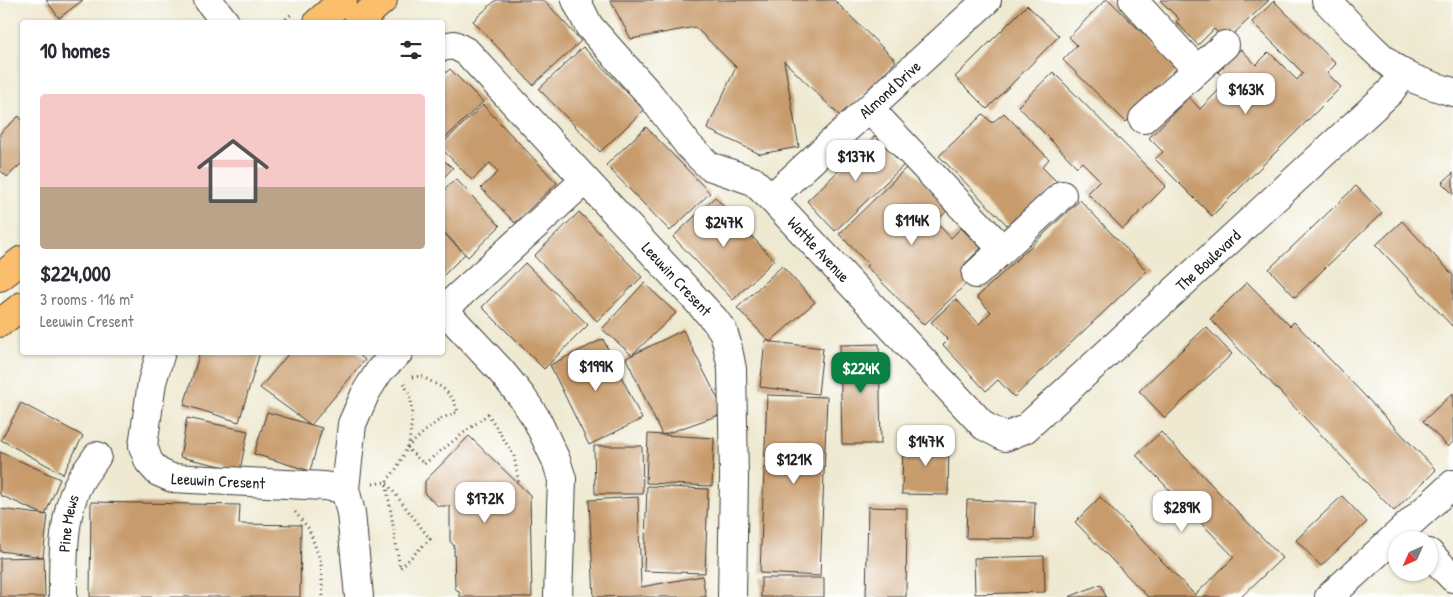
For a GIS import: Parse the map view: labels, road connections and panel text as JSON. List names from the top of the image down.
{
  "streets": {
    "street": [
      "Almond Drive",
      "Wattle Avenue",
      "The Boulevard",
      "Leeuwin Cresent",
      "Pine Mews"
    ]
  },
  "crossings": [
    ["Almond Drive", "Wattle Avenue"],
    ["Wattle Avenue", "The Boulevard"]
  ],
  "north": "bottom left",
  "page": {
    "heading": "10 homes",
    "price": [
      "$163K",
      "$137K",
      "$114K",
      "$247K",
      "$199K",
      "$224K",
      "$147K",
      "$121K",
      "$172K",
      "$289K"
    ],
    "list": [
      {
        "name": "$224,000",
        "note": "3 rooms · 116 m² · Leeuwin Cresent"
      }
    ]
  }
}
